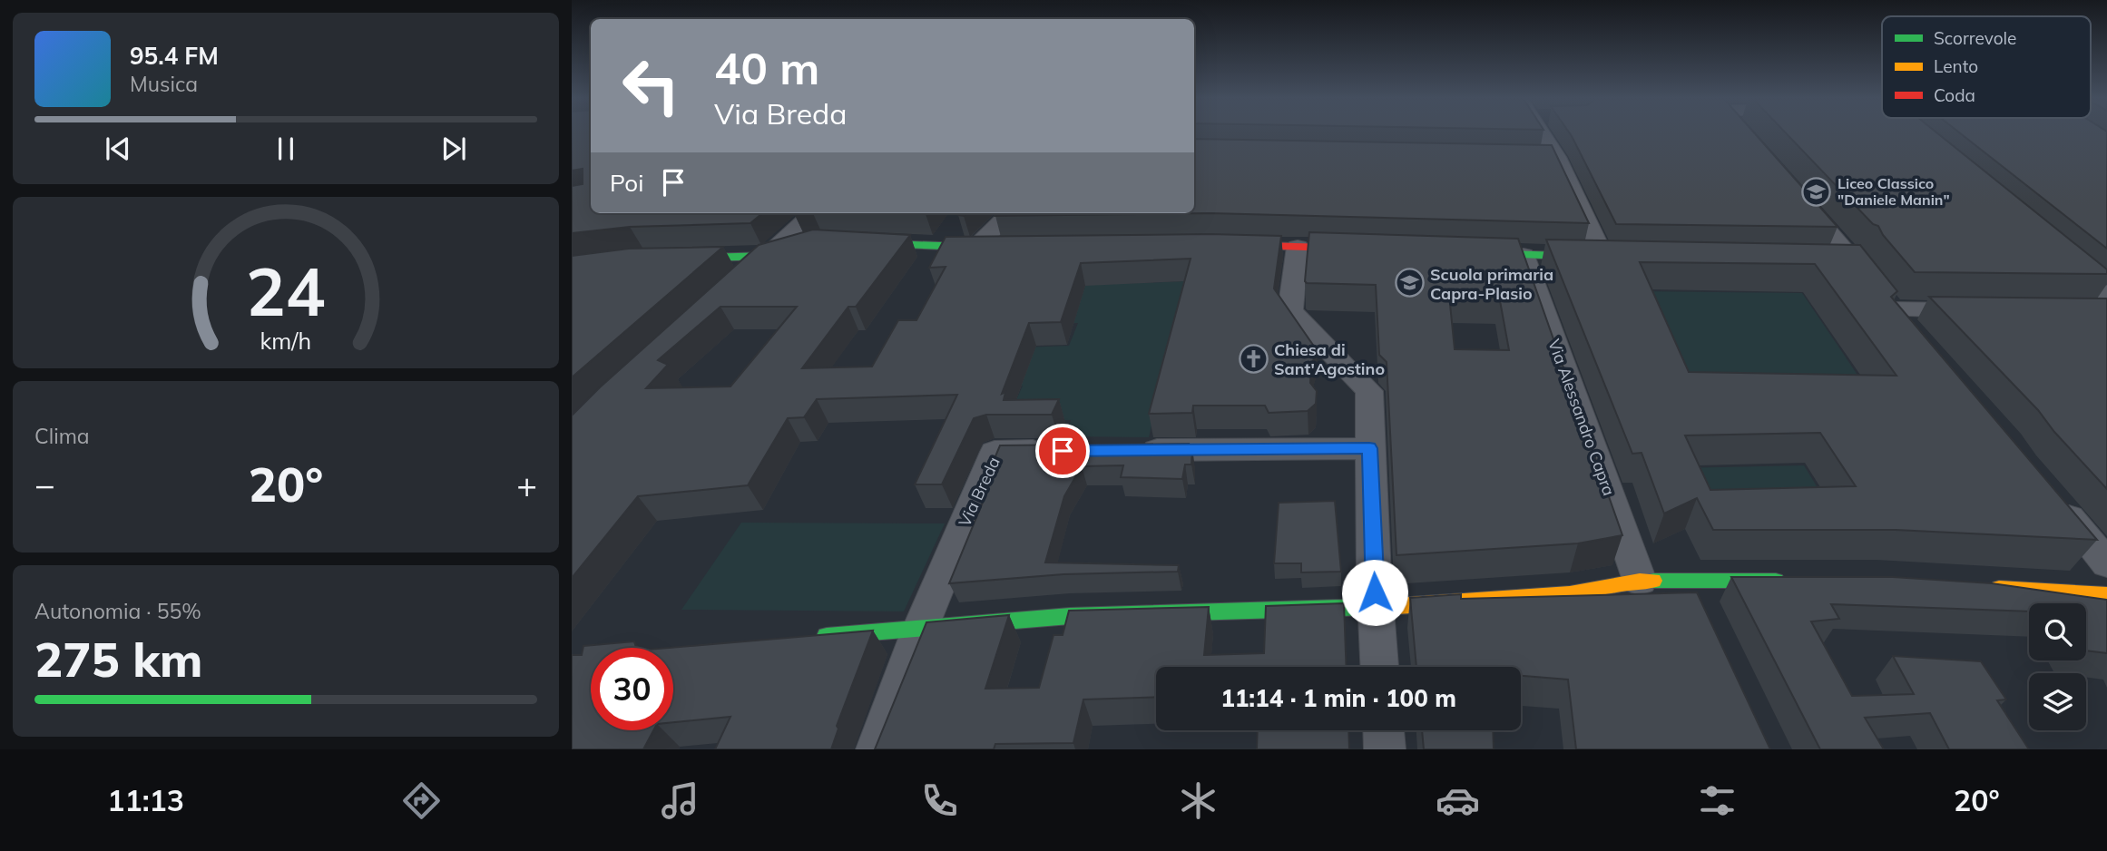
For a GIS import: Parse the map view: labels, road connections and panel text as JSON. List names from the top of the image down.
{
  "streets": {
    "street": ["Via Alessandro Capra", "Via Breda"]
  },
  "places": {
    "school or university": ["Liceo Classico \"Daniele Manin\"", "Scuola primaria Capra-Plasio"],
    "church": ["Chiesa di Sant'Agostino"]
  },
  "legend": ["Scorrevole", "Lento", "Coda"],
  "page": {
    "turn": ["40 m", "Via Breda"],
    "song": ["95.4 FM", "Musica"],
    "then": "Poi",
    "tile": [
      "Clima",
      ["Autonomia · 55%", "275 km"]
    ],
    "heat": ["−", "20°", "+"],
    "limit": "30",
    "trip": "11:14 · 1 min · 100 m",
    "tabs": ["11:13", "20°"],
    "gauge": ["24", "km/h"]
  }
}
